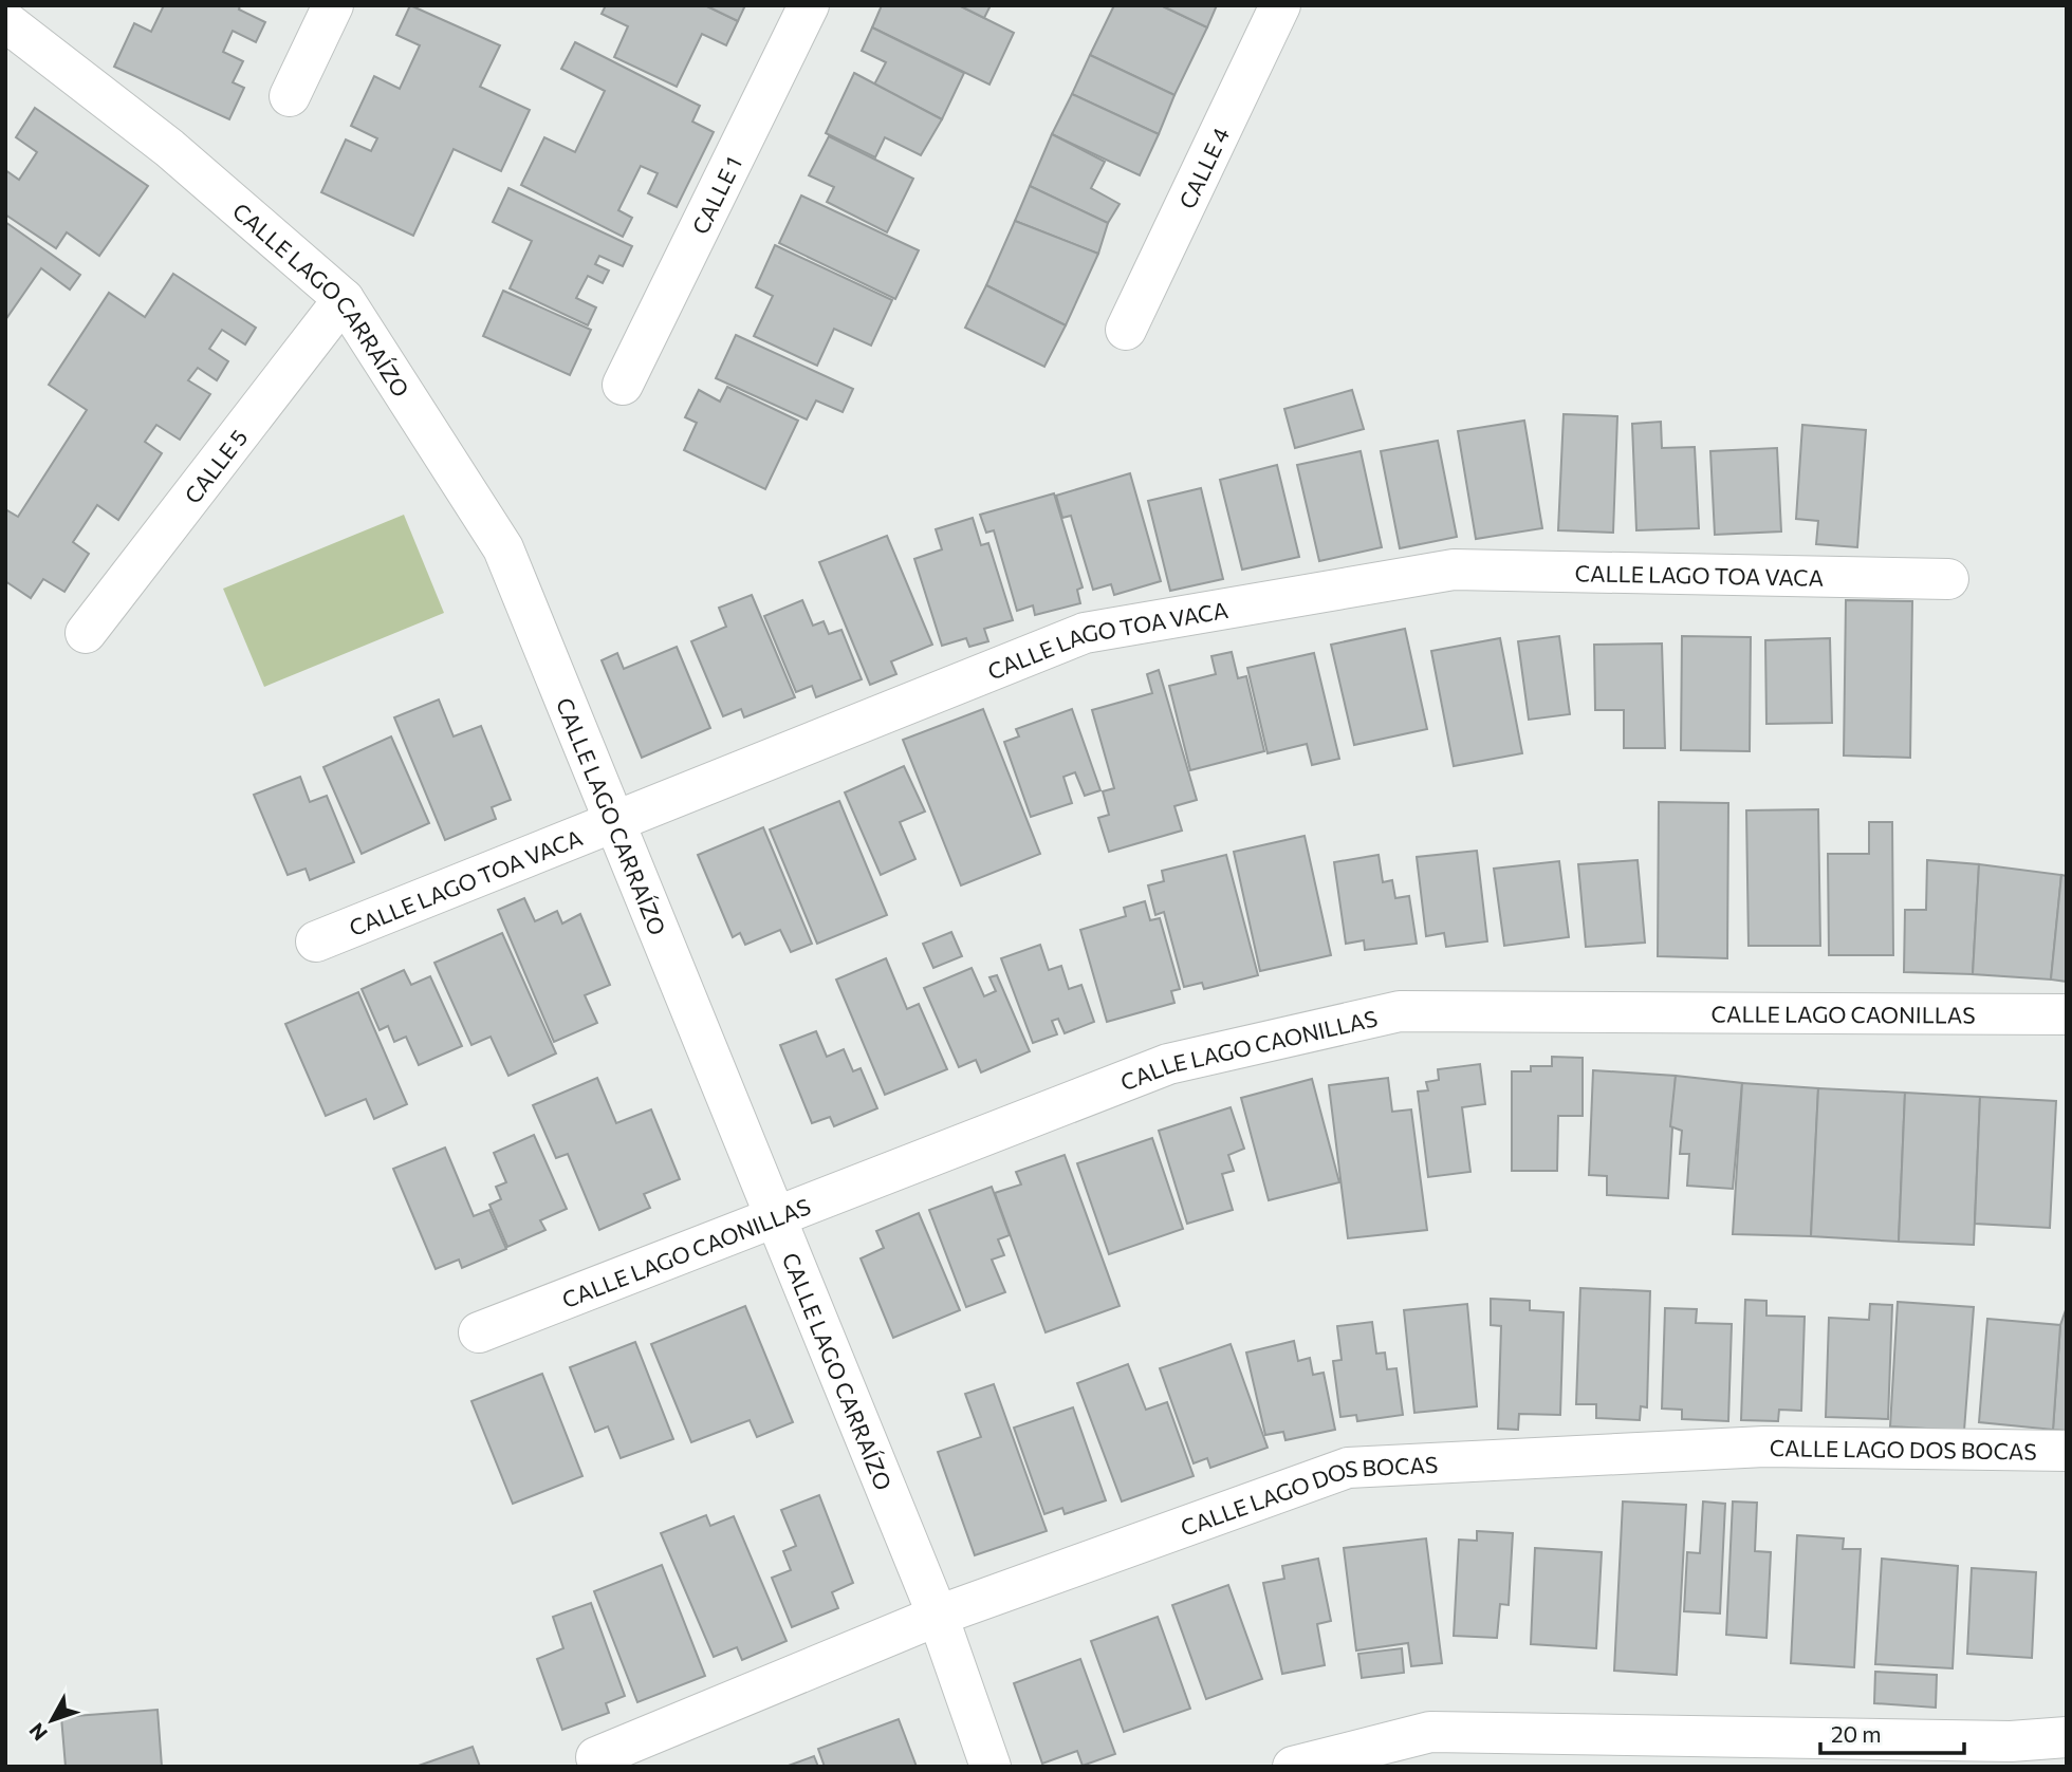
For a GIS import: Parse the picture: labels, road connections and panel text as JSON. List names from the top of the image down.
{
  "streets": {
    "street": [
      "CALLE 4",
      "CALLE 1",
      "CALLE LAGO CARRAÍZO",
      "CALLE 5",
      "CALLE LAGO TOA VACA",
      "CALLE LAGO CAONILLAS",
      "CALLE LAGO DOS BOCAS"
    ]
  },
  "crossings": [
    ["CALLE LAGO CARRAÍZO", "CALLE 5"],
    ["CALLE LAGO CARRAÍZO", "CALLE LAGO TOA VACA"],
    ["CALLE LAGO CARRAÍZO", "CALLE LAGO CAONILLAS"],
    ["CALLE LAGO CARRAÍZO", "CALLE LAGO DOS BOCAS"]
  ],
  "scale_bar": "20 m",
  "north": "bottom left"
}
